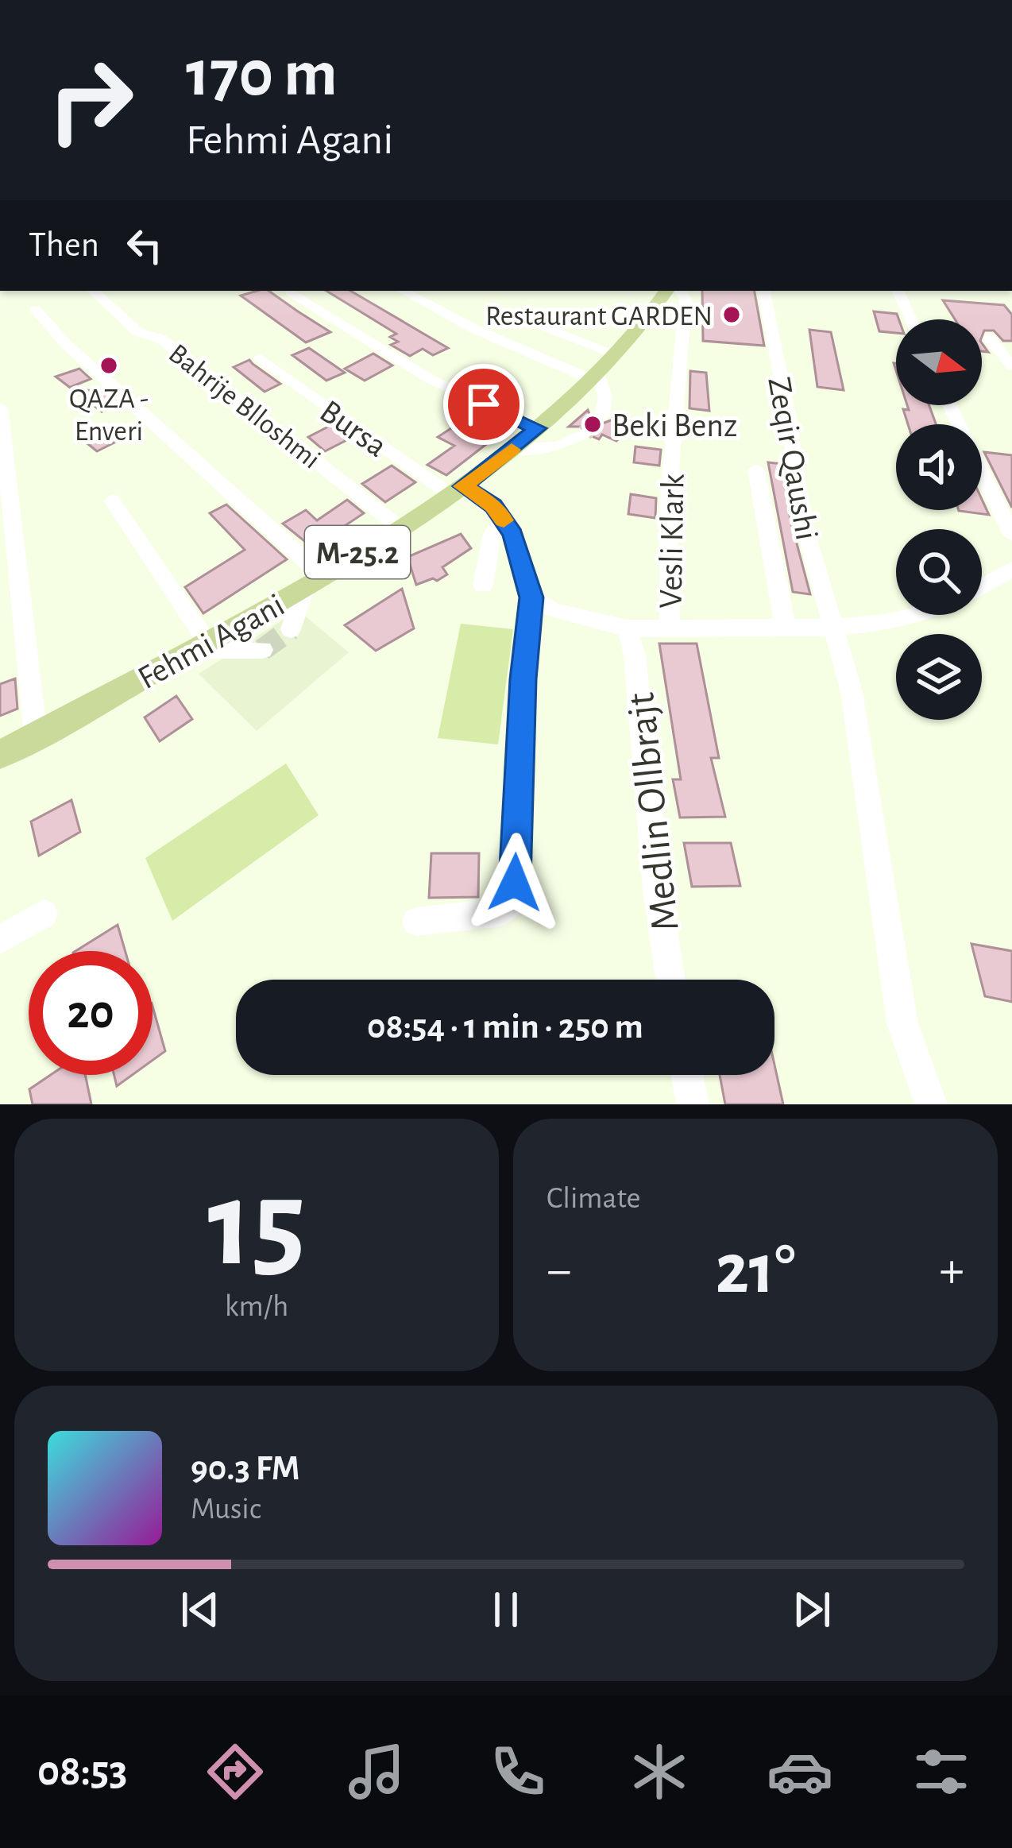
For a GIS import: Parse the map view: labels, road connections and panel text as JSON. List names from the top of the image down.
{
  "streets": {
    "main road": ["M-25.2", "Fehmi Agani"],
    "street": [
      "Bahrije Blloshmi",
      "Bursa",
      "Zeqir Qaushi",
      "Vesli Klark",
      "Medlin Ollbrajt"
    ]
  },
  "crossings": [
    ["Bahrije Blloshmi", "Fehmi Agani"],
    ["Bursa", "Fehmi Agani"]
  ],
  "places": ["Restaurant GARDEN", "QAZA - Enveri", "Beki Benz"],
  "north": "right",
  "page": {
    "turn": ["170 m", "Fehmi Agani"],
    "then": "Then",
    "limit": "20",
    "trip": "08:54 · 1 min · 250 m",
    "tile": [
      ["15", "km/h"],
      "Climate"
    ],
    "heat": ["−", "21°", "+"],
    "song": ["90.3 FM", "Music"],
    "tabs": "08:53"
  }
}
